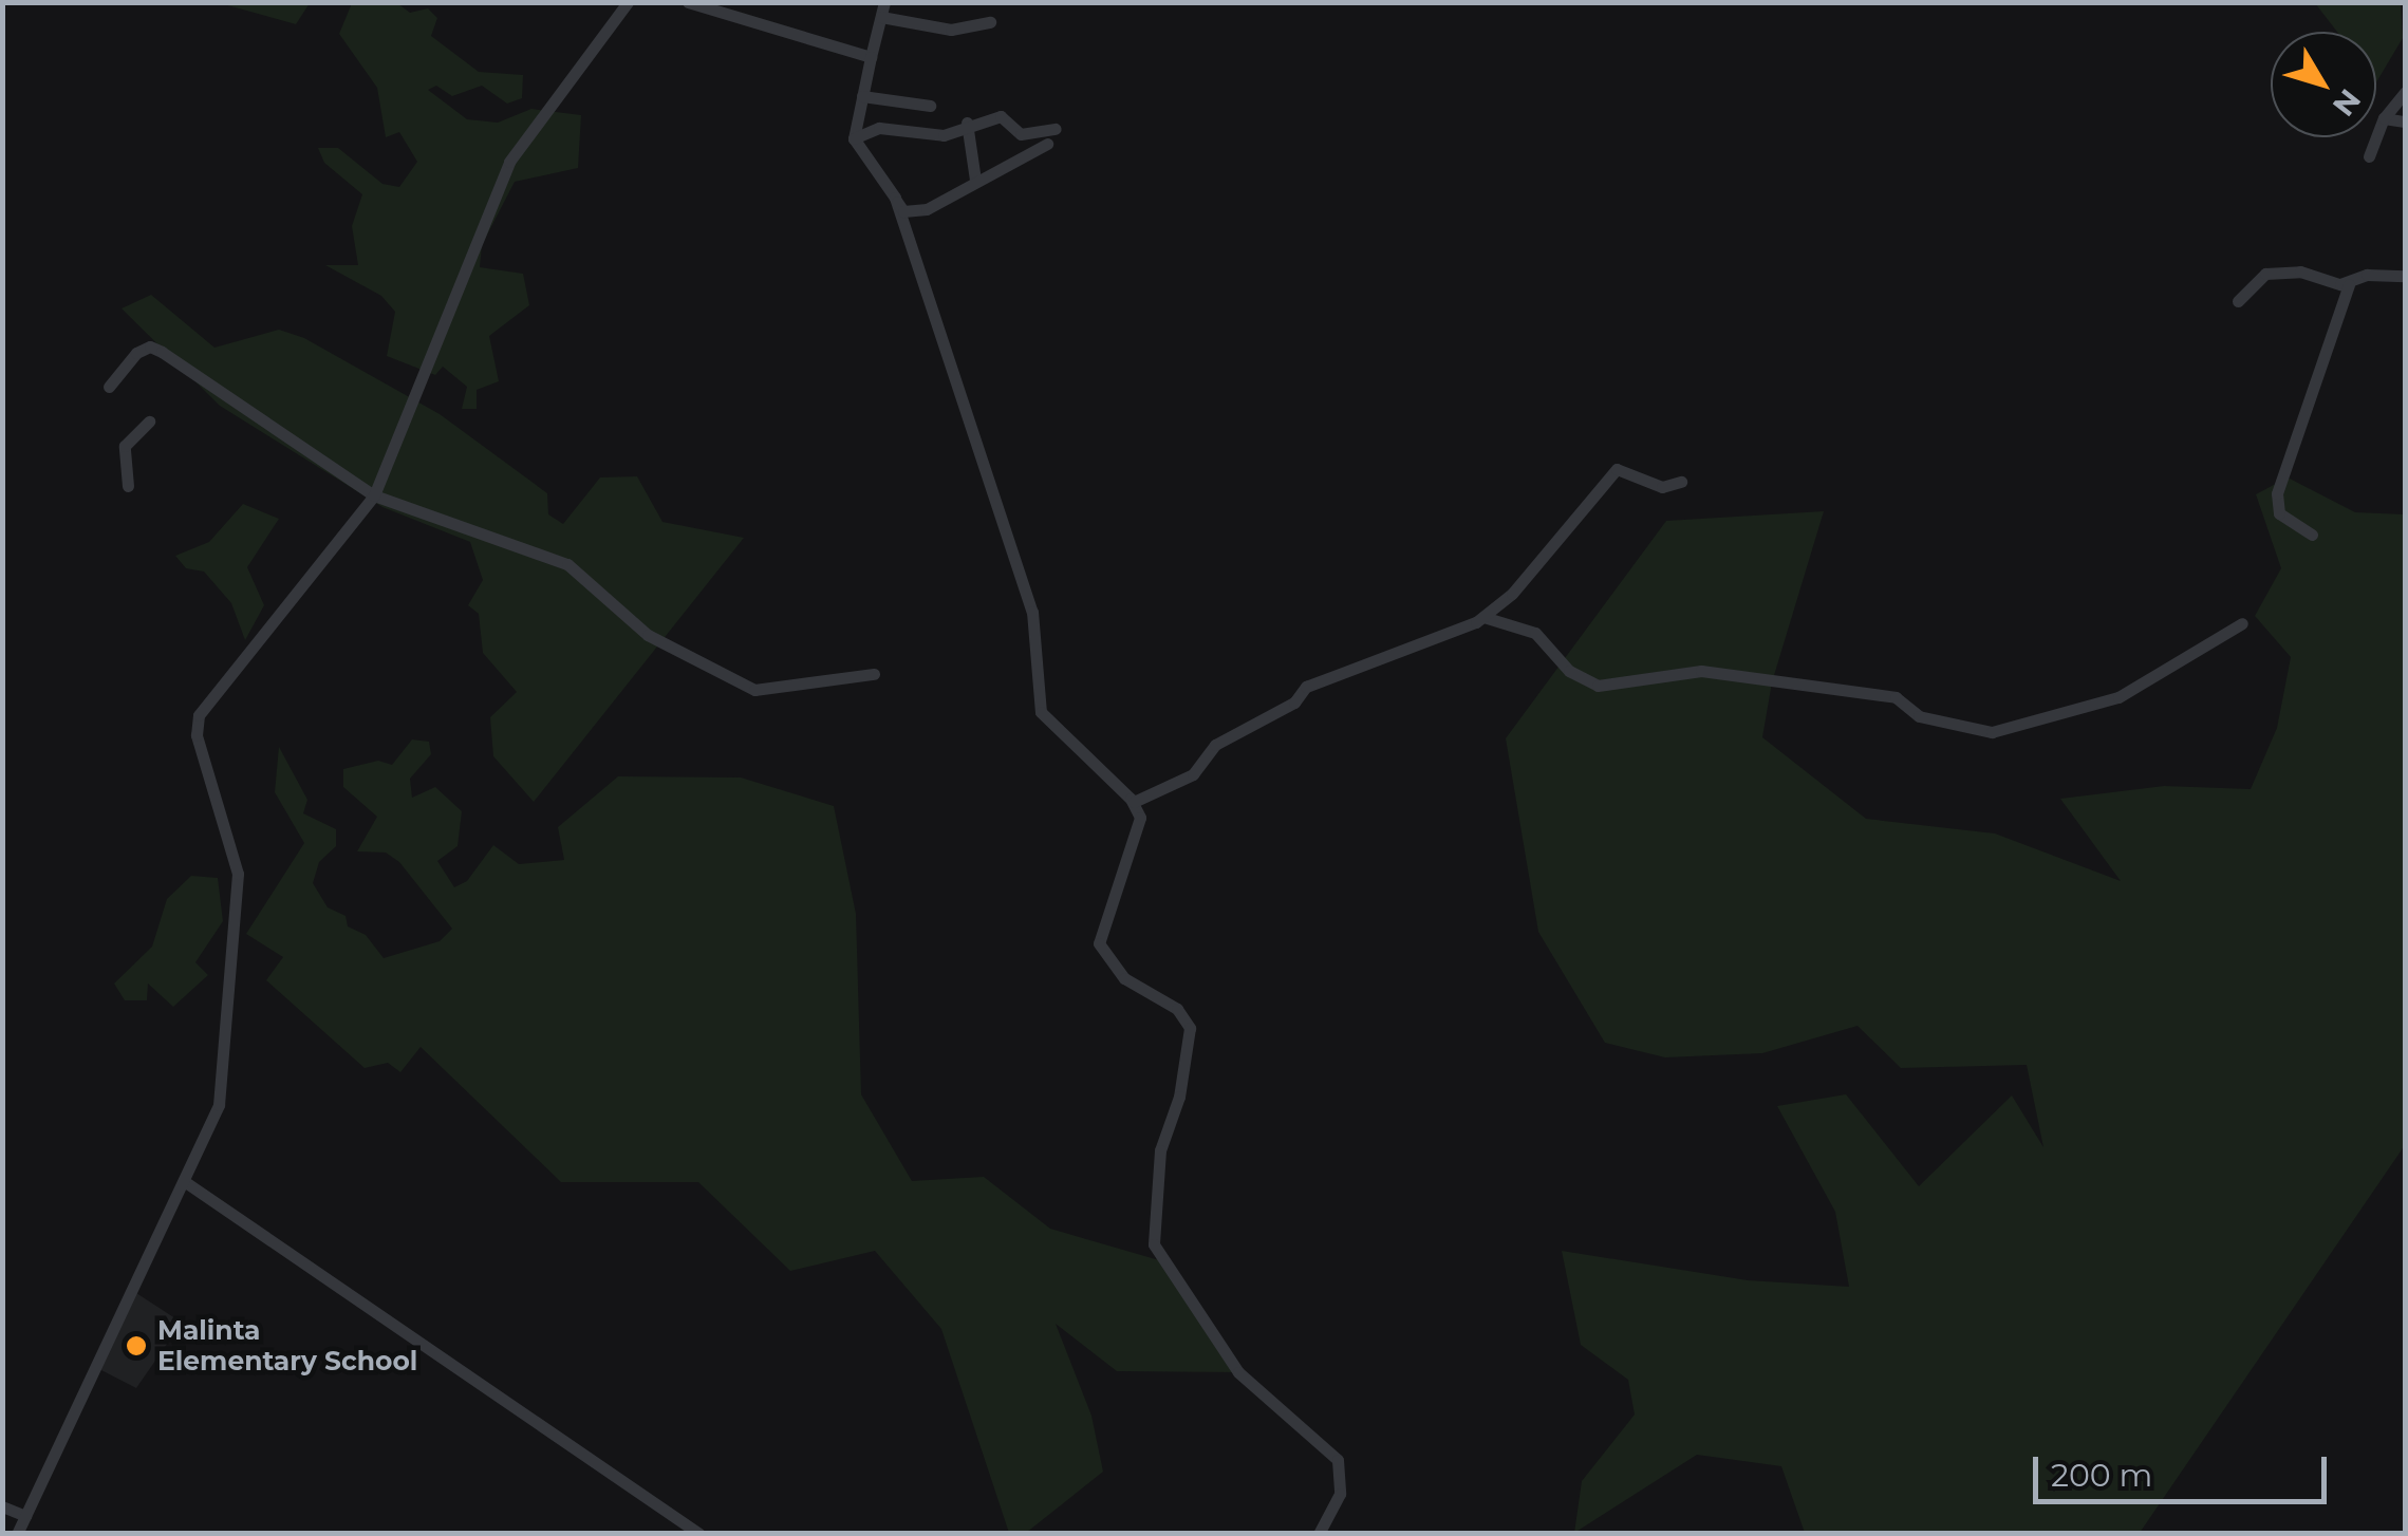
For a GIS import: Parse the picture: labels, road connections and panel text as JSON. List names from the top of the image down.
{
  "places": ["Malinta Elementary School"],
  "scale_bar": "200 m",
  "north": "bottom right"
}
